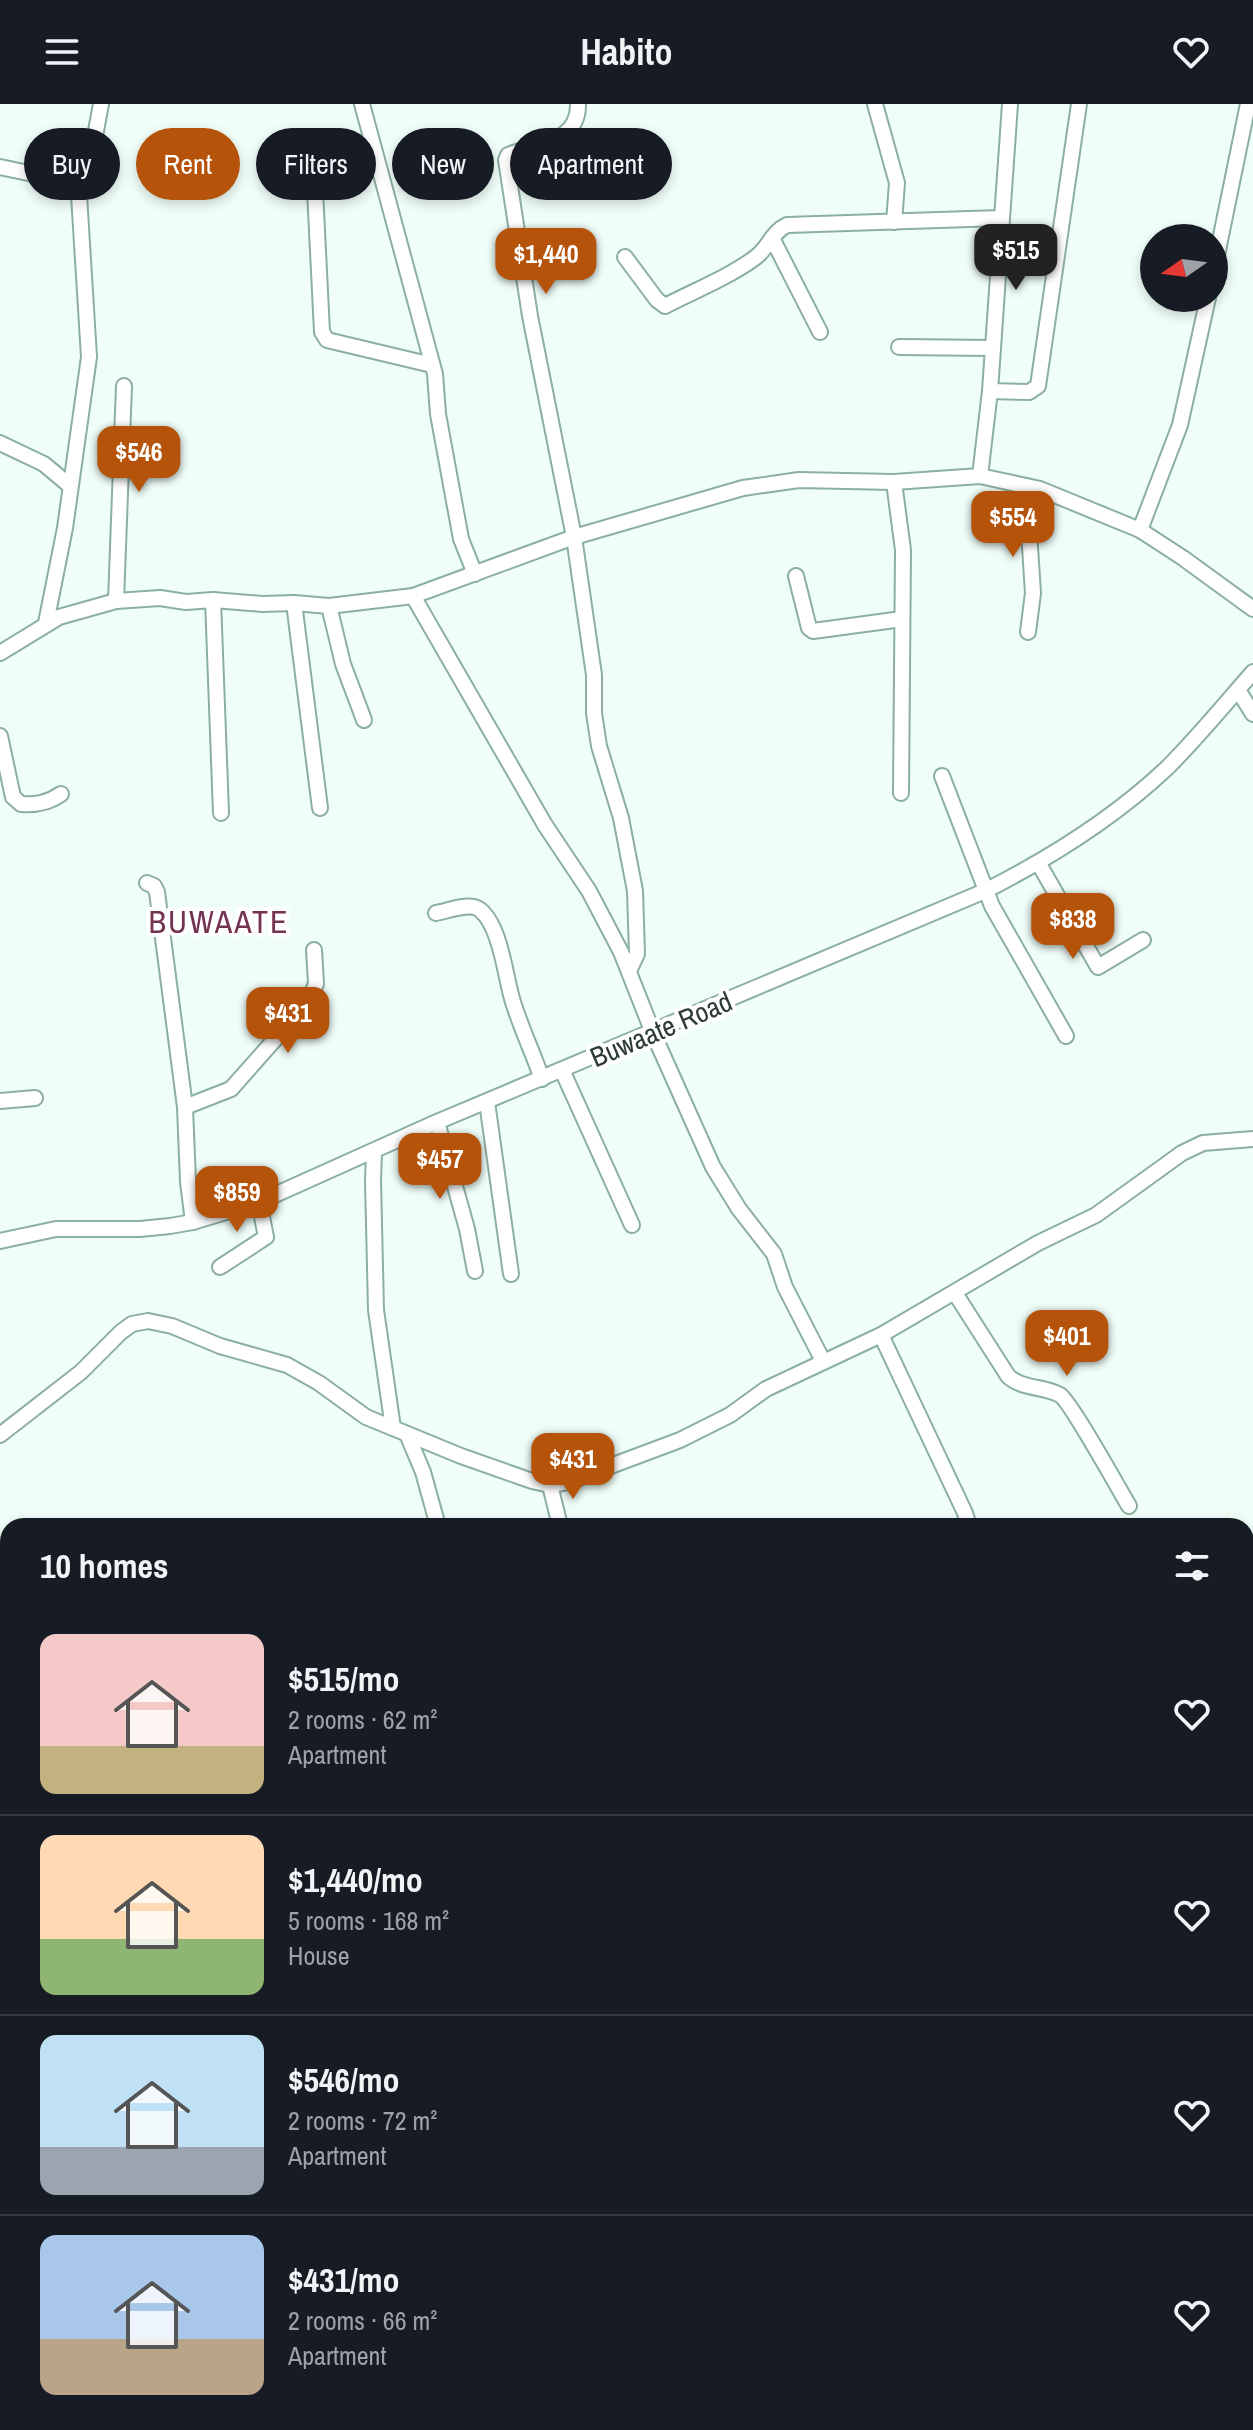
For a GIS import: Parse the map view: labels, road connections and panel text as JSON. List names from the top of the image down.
{
  "streets": {
    "street": ["Buwaate Road"]
  },
  "districts": ["BUWAATE"],
  "north": "left",
  "page": {
    "header": "Habito",
    "chip": [
      "Buy",
      "Rent",
      "Filters",
      "New",
      "Apartment"
    ],
    "price": [
      "$515",
      "$1,440",
      "$546",
      "$554",
      "$838",
      "$431",
      "$457",
      "$859",
      "$401",
      "$431"
    ],
    "heading": "10 homes",
    "list": [
      {
        "name": "$515/mo",
        "note": "2 rooms · 62 m² · Apartment"
      },
      {
        "name": "$1,440/mo",
        "note": "5 rooms · 168 m² · House"
      },
      {
        "name": "$546/mo",
        "note": "2 rooms · 72 m² · Apartment"
      },
      {
        "name": "$431/mo",
        "note": "2 rooms · 66 m² · Apartment"
      }
    ]
  }
}
